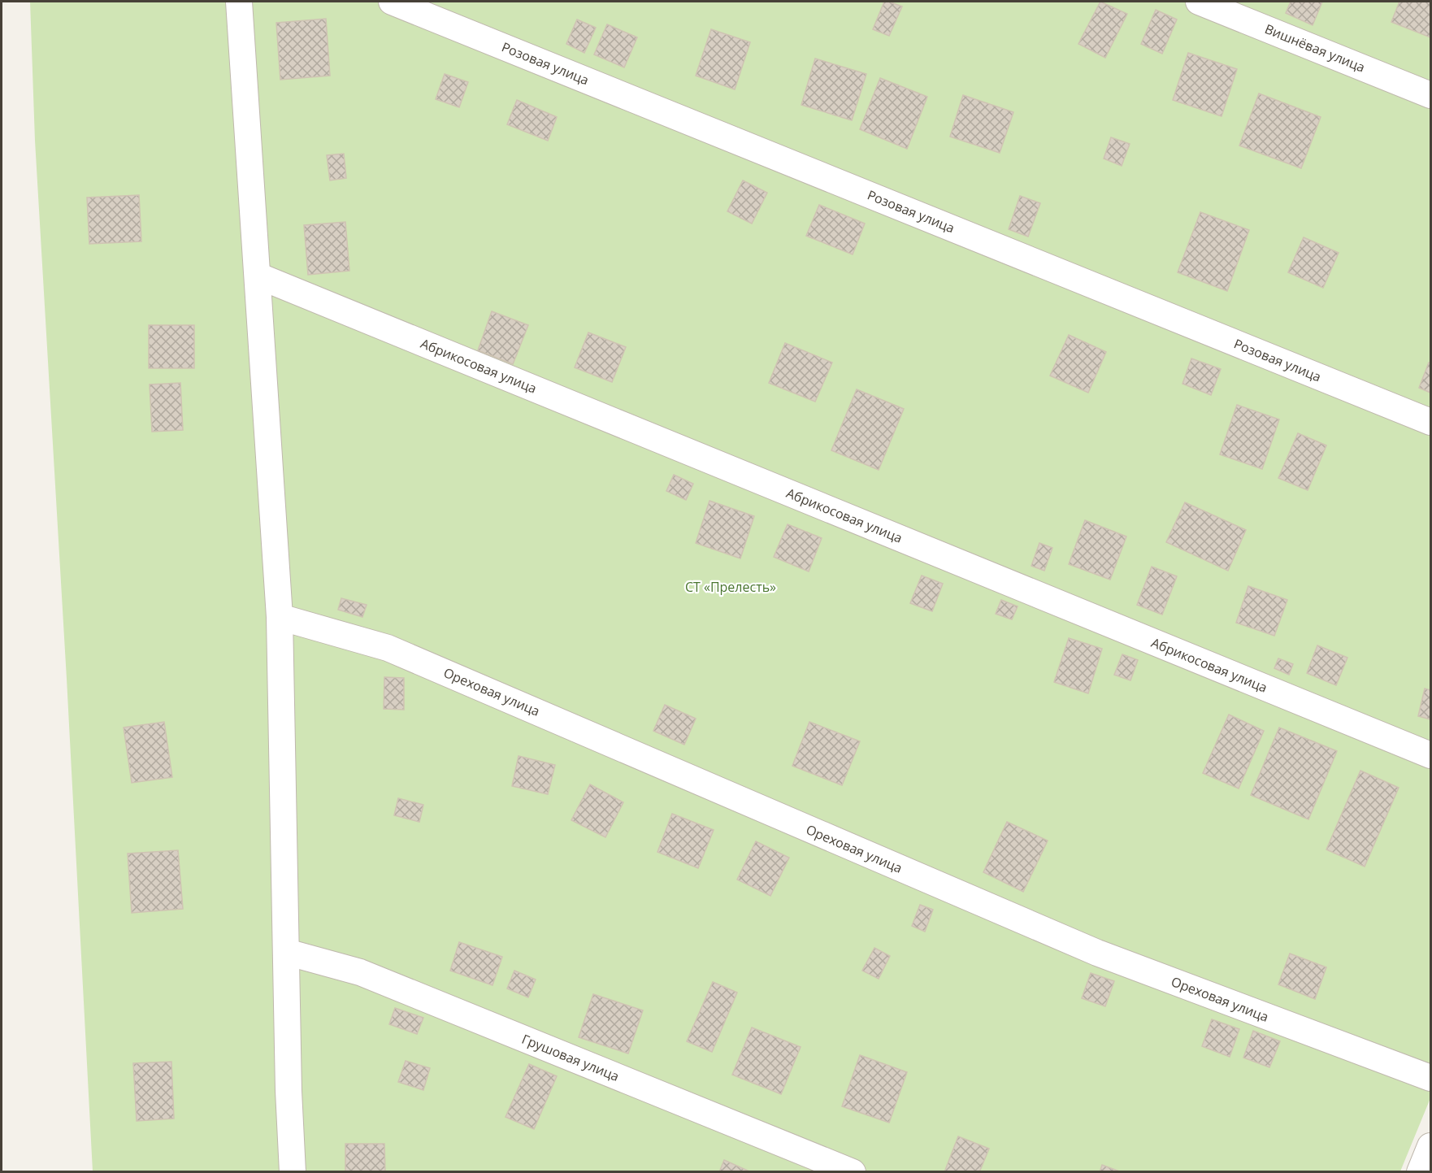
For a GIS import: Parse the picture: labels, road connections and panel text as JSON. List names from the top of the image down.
{
  "streets": {
    "street": [
      "Вишнёвая улица",
      "Розовая улица",
      "Абрикосовая улица",
      "Ореховая улица",
      "Грушовая улица"
    ]
  },
  "parks": ["СТ «Прелесть»"]
}
